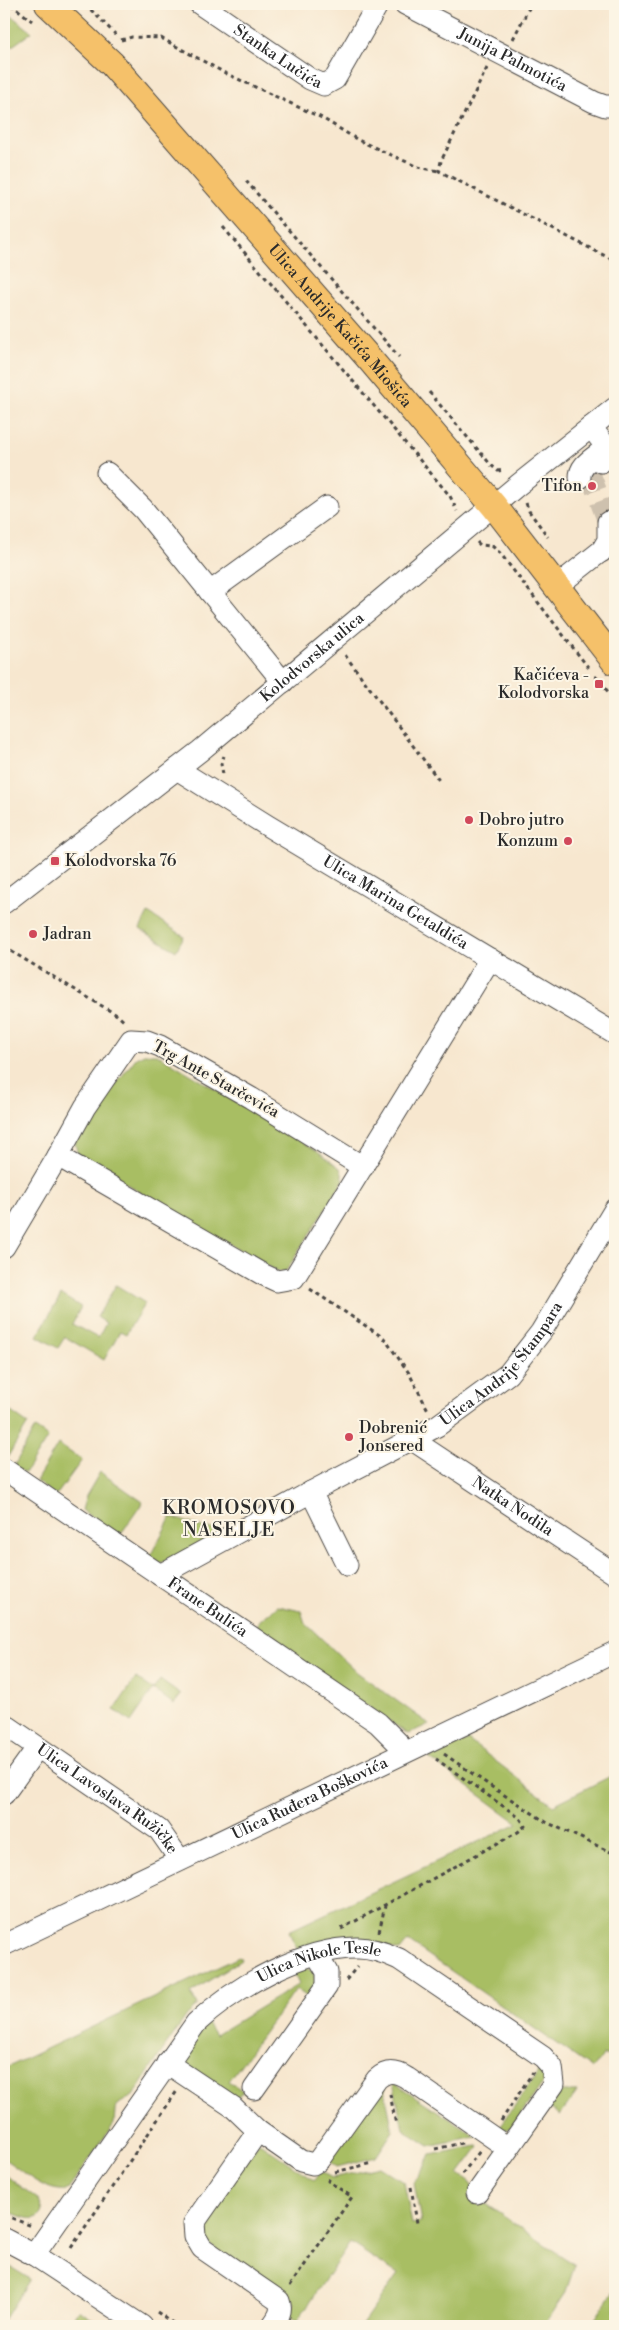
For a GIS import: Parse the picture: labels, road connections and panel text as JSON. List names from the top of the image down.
{
  "streets": {
    "main road": ["Ulica Andrije Kačića Miošića"],
    "street": [
      "Stanka Lučića",
      "Junija Palmotića",
      "Kolodvorska ulica",
      "Ulica Marina Getaldića",
      "Trg Ante Starčevića",
      "Ulica Andrije Štampara",
      "Natka Nodila",
      "Frane Bulića",
      "Ulica Ruđera Boškovića",
      "Ulica Lavoslava Ružičke",
      "Ulica Nikole Tesle"
    ]
  },
  "crossings": [
    ["Ulica Andrije Kačića Miošića", "Kolodvorska ulica"],
    ["Kolodvorska ulica", "Ulica Marina Getaldića"],
    ["Ulica Andrije Štampara", "Natka Nodila"],
    ["Ulica Andrije Štampara", "Frane Bulića"],
    ["Frane Bulića", "Ulica Ruđera Boškovića"],
    ["Ulica Ruđera Boškovića", "Ulica Lavoslava Ružičke"]
  ],
  "districts": ["KROMOSOVO NASELJE"],
  "places": {
    "other": [
      "Tifon",
      "Dobro jutro",
      "Konzum",
      "Jadran",
      "Dobrenić Jonsered"
    ],
    "transit": ["Kačićeva - Kolodvorska", "Kolodvorska 76"]
  }
}
